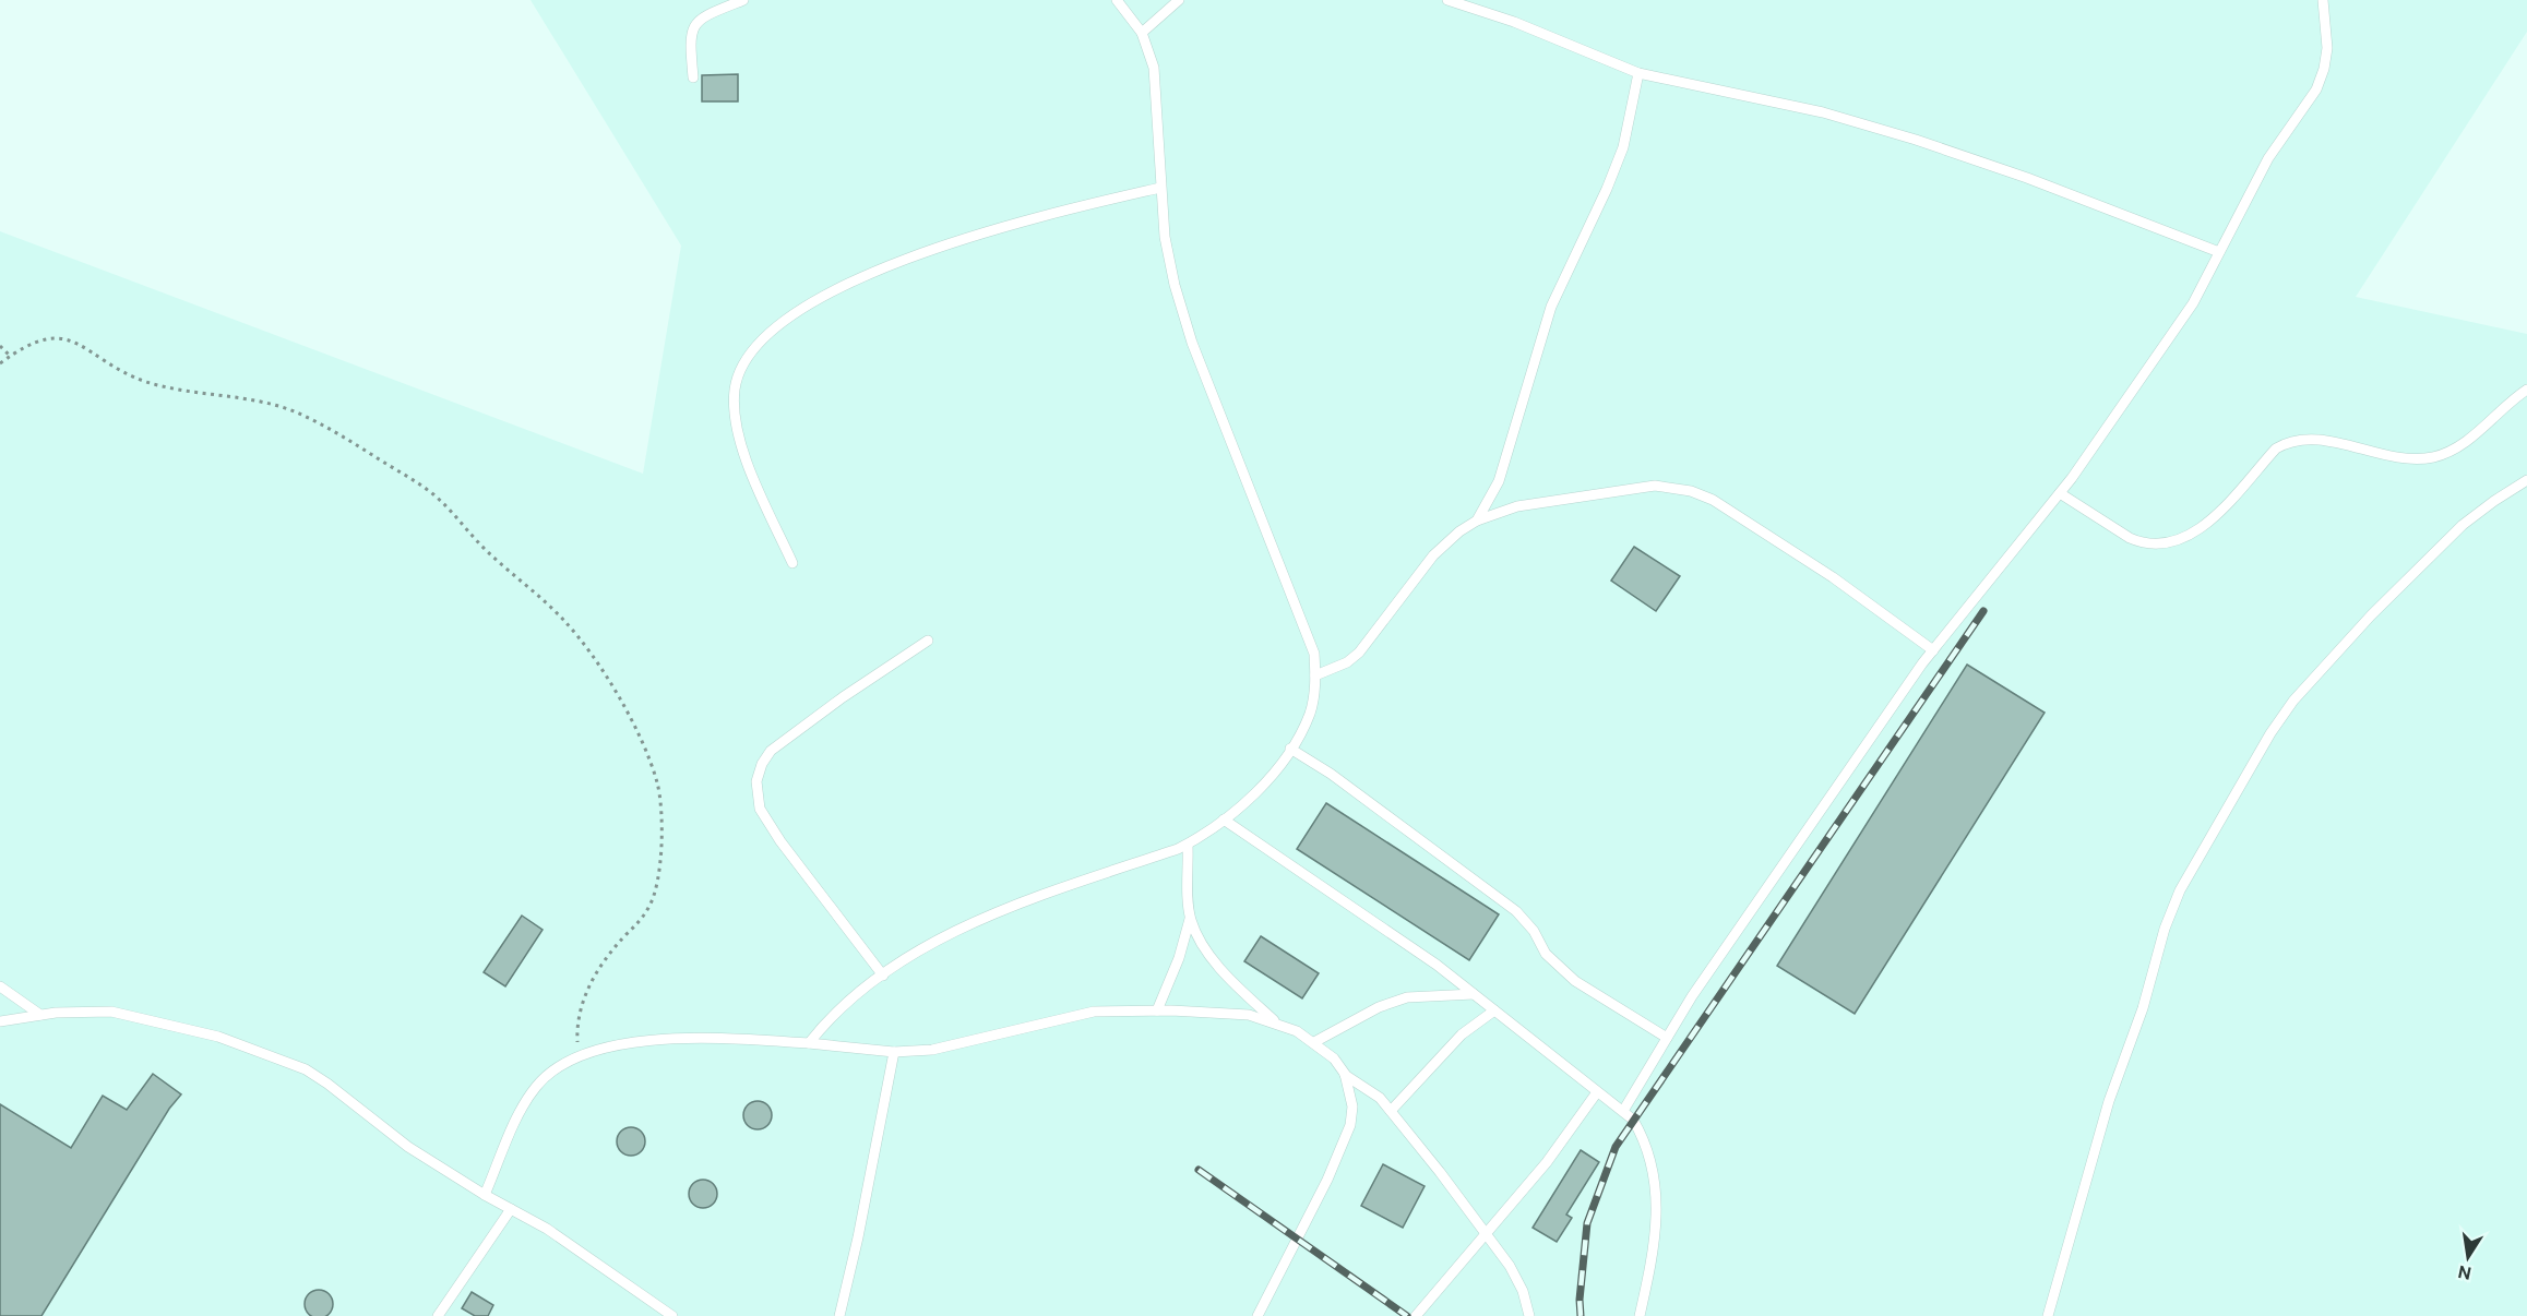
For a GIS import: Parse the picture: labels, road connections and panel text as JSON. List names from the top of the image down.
{
  "north": "bottom"
}
